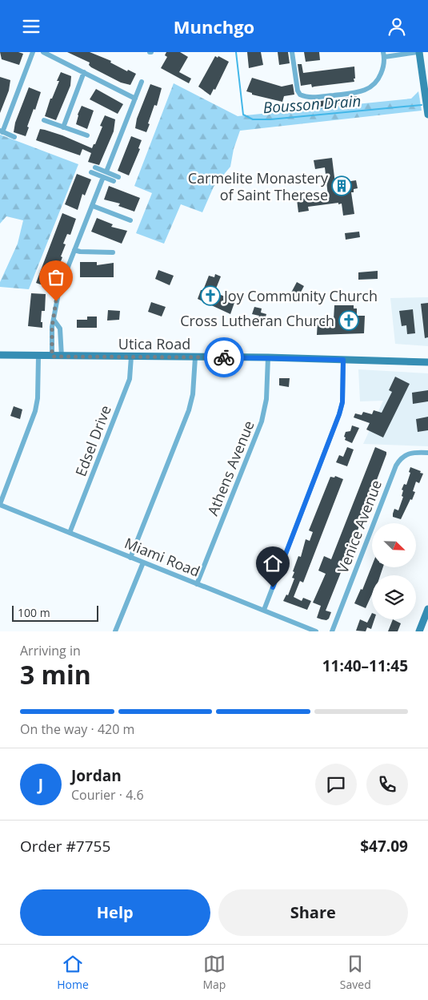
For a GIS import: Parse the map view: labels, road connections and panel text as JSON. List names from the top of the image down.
{
  "streets": {
    "main road": ["Utica Road"],
    "street": [
      "Edsel Drive",
      "Athens Avenue",
      "Venice Avenue",
      "Miami Road"
    ]
  },
  "crossings": [
    ["Utica Road", "Edsel Drive"],
    ["Utica Road", "Athens Avenue"],
    ["Edsel Drive", "Miami Road"],
    ["Athens Avenue", "Miami Road"]
  ],
  "water": ["Bousson Drain"],
  "places": {
    "building": ["Carmelite Monastery of Saint Therese"],
    "church": ["Joy Community Church", "Cross Lutheran Church"]
  },
  "scale_bar": "100 m",
  "north": "bottom right",
  "page": {
    "header": "Munchgo",
    "scale": "100 m",
    "heading": ["3 min", "Arriving in", "11:40–11:45"],
    "panel": [
      "Jordan",
      "Courier · 4.6",
      "Order #7755",
      "$47.09"
    ],
    "bar": "On the way · 420 m",
    "round": "J",
    "buttons": ["Help", "Share"],
    "tabs": ["Home", "Map", "Saved"]
  }
}
